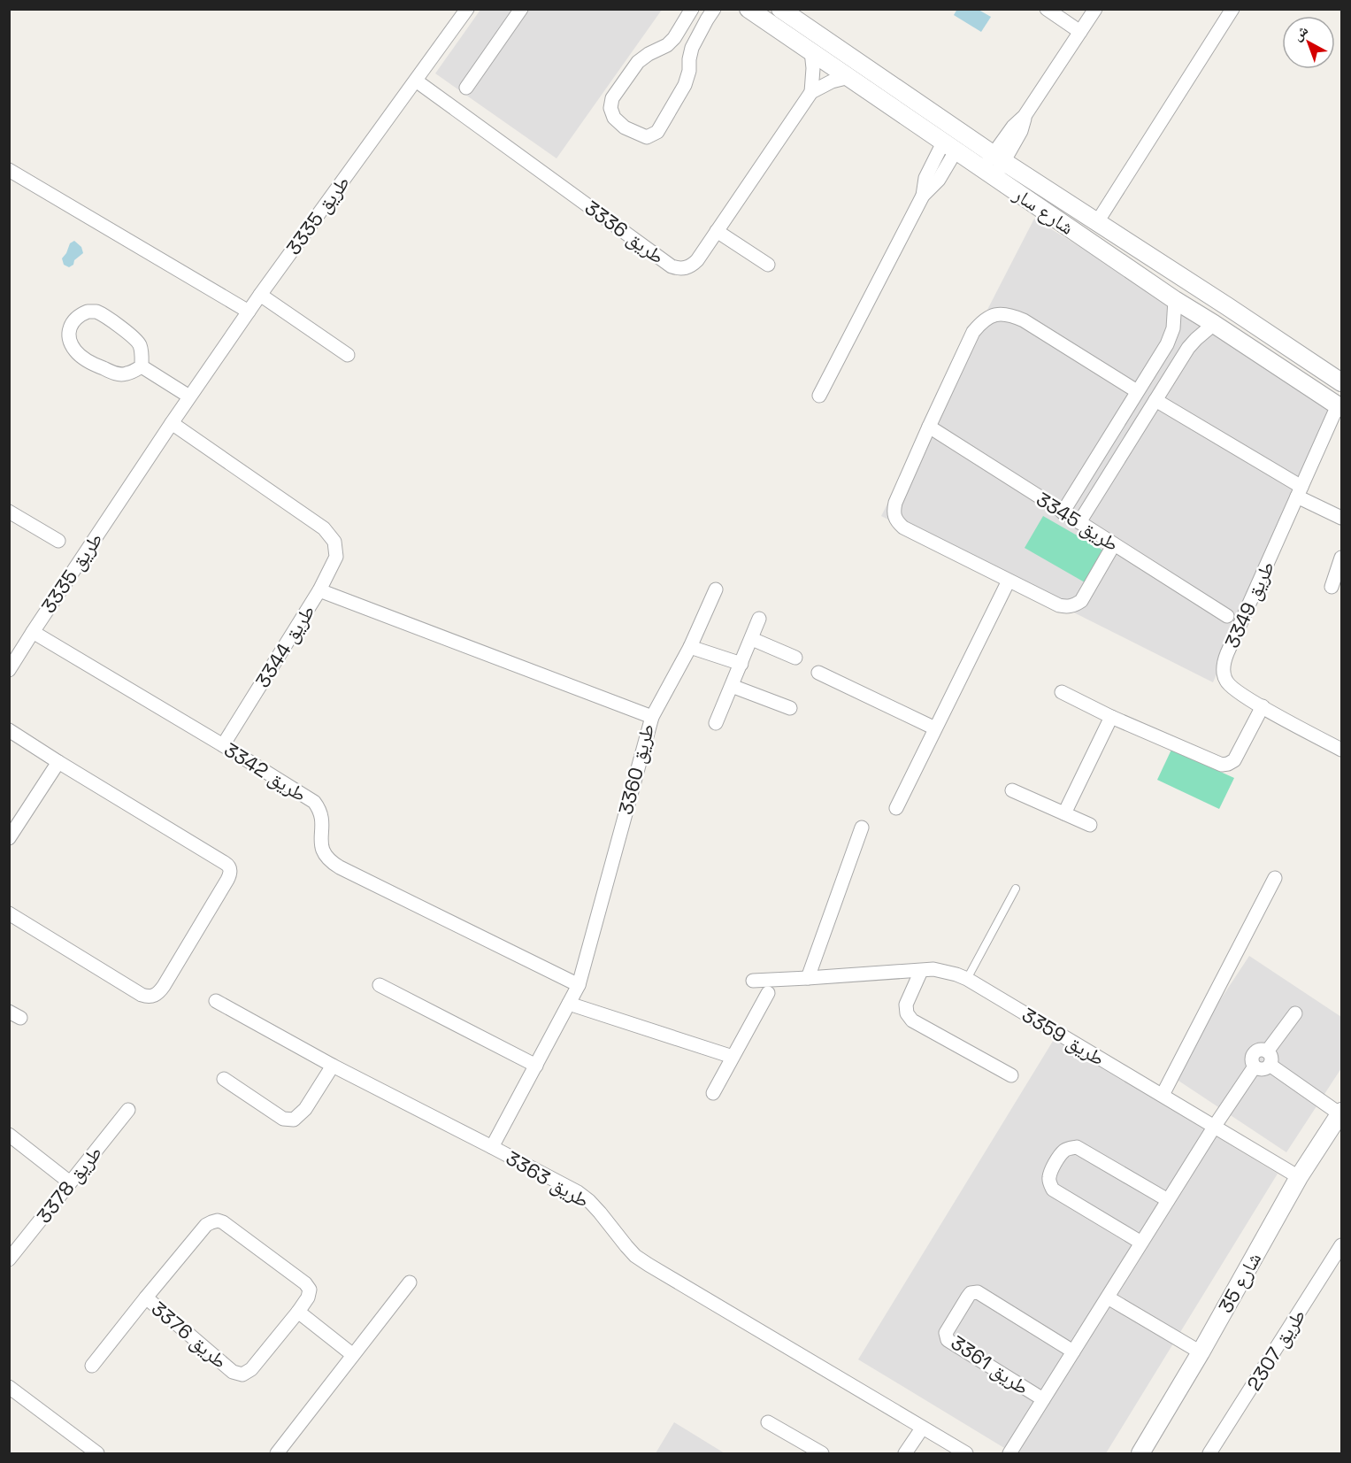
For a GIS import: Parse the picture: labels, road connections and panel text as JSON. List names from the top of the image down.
{
  "streets": {
    "street": [
      "شارع سار",
      "طريق 3335",
      "طريق 3336",
      "طريق 3345",
      "طريق 3349",
      "طريق 3344",
      "طريق 3360",
      "طريق 3342",
      "طريق 3359",
      "طريق 3363",
      "طريق 3378",
      "شارع 35",
      "طريق 3376",
      "طريق 2307",
      "طريق 3361"
    ]
  },
  "crossings": [
    ["شارع سار", "طريق 3336"],
    ["شارع سار", "طريق 3349"],
    ["طريق 3335", "طريق 3336"],
    ["طريق 3335", "طريق 3344"],
    ["طريق 3335", "طريق 3342"],
    ["طريق 3344", "طريق 3360"],
    ["طريق 3344", "طريق 3342"],
    ["طريق 3360", "طريق 3342"],
    ["طريق 3360", "طريق 3363"],
    ["طريق 3359", "شارع 35"],
    ["طريق 3359", "طريق 3361"]
  ],
  "north": "top left"
}
